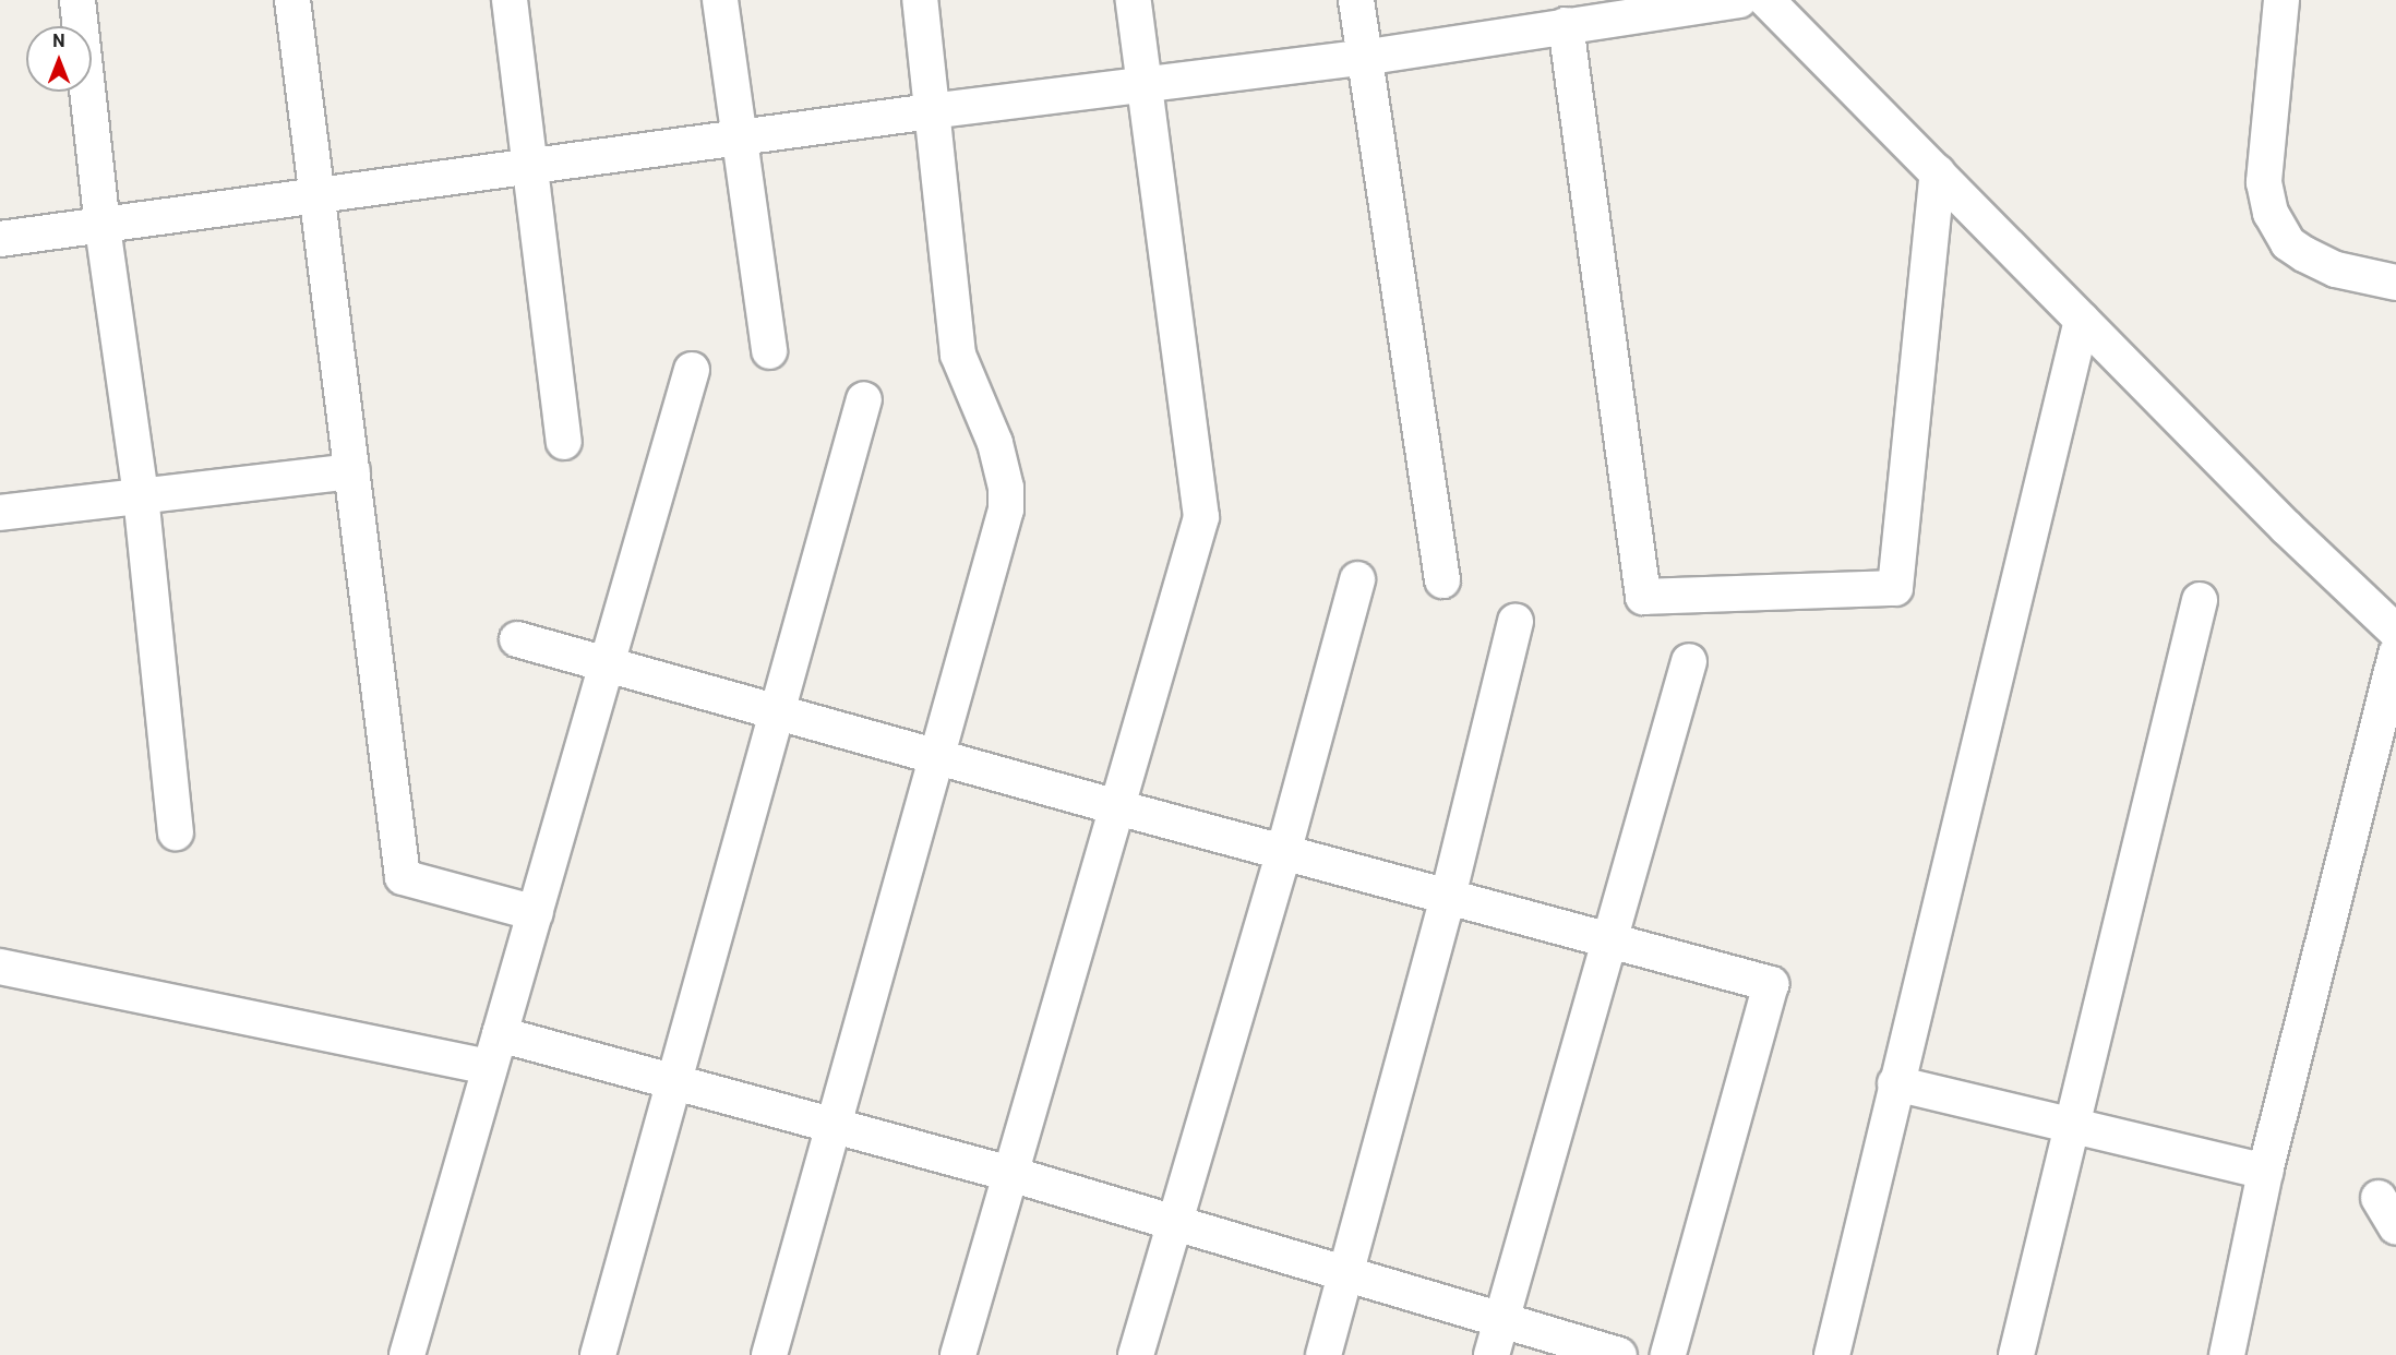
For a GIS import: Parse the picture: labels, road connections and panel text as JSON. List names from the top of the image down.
{
  "north": "top"
}
